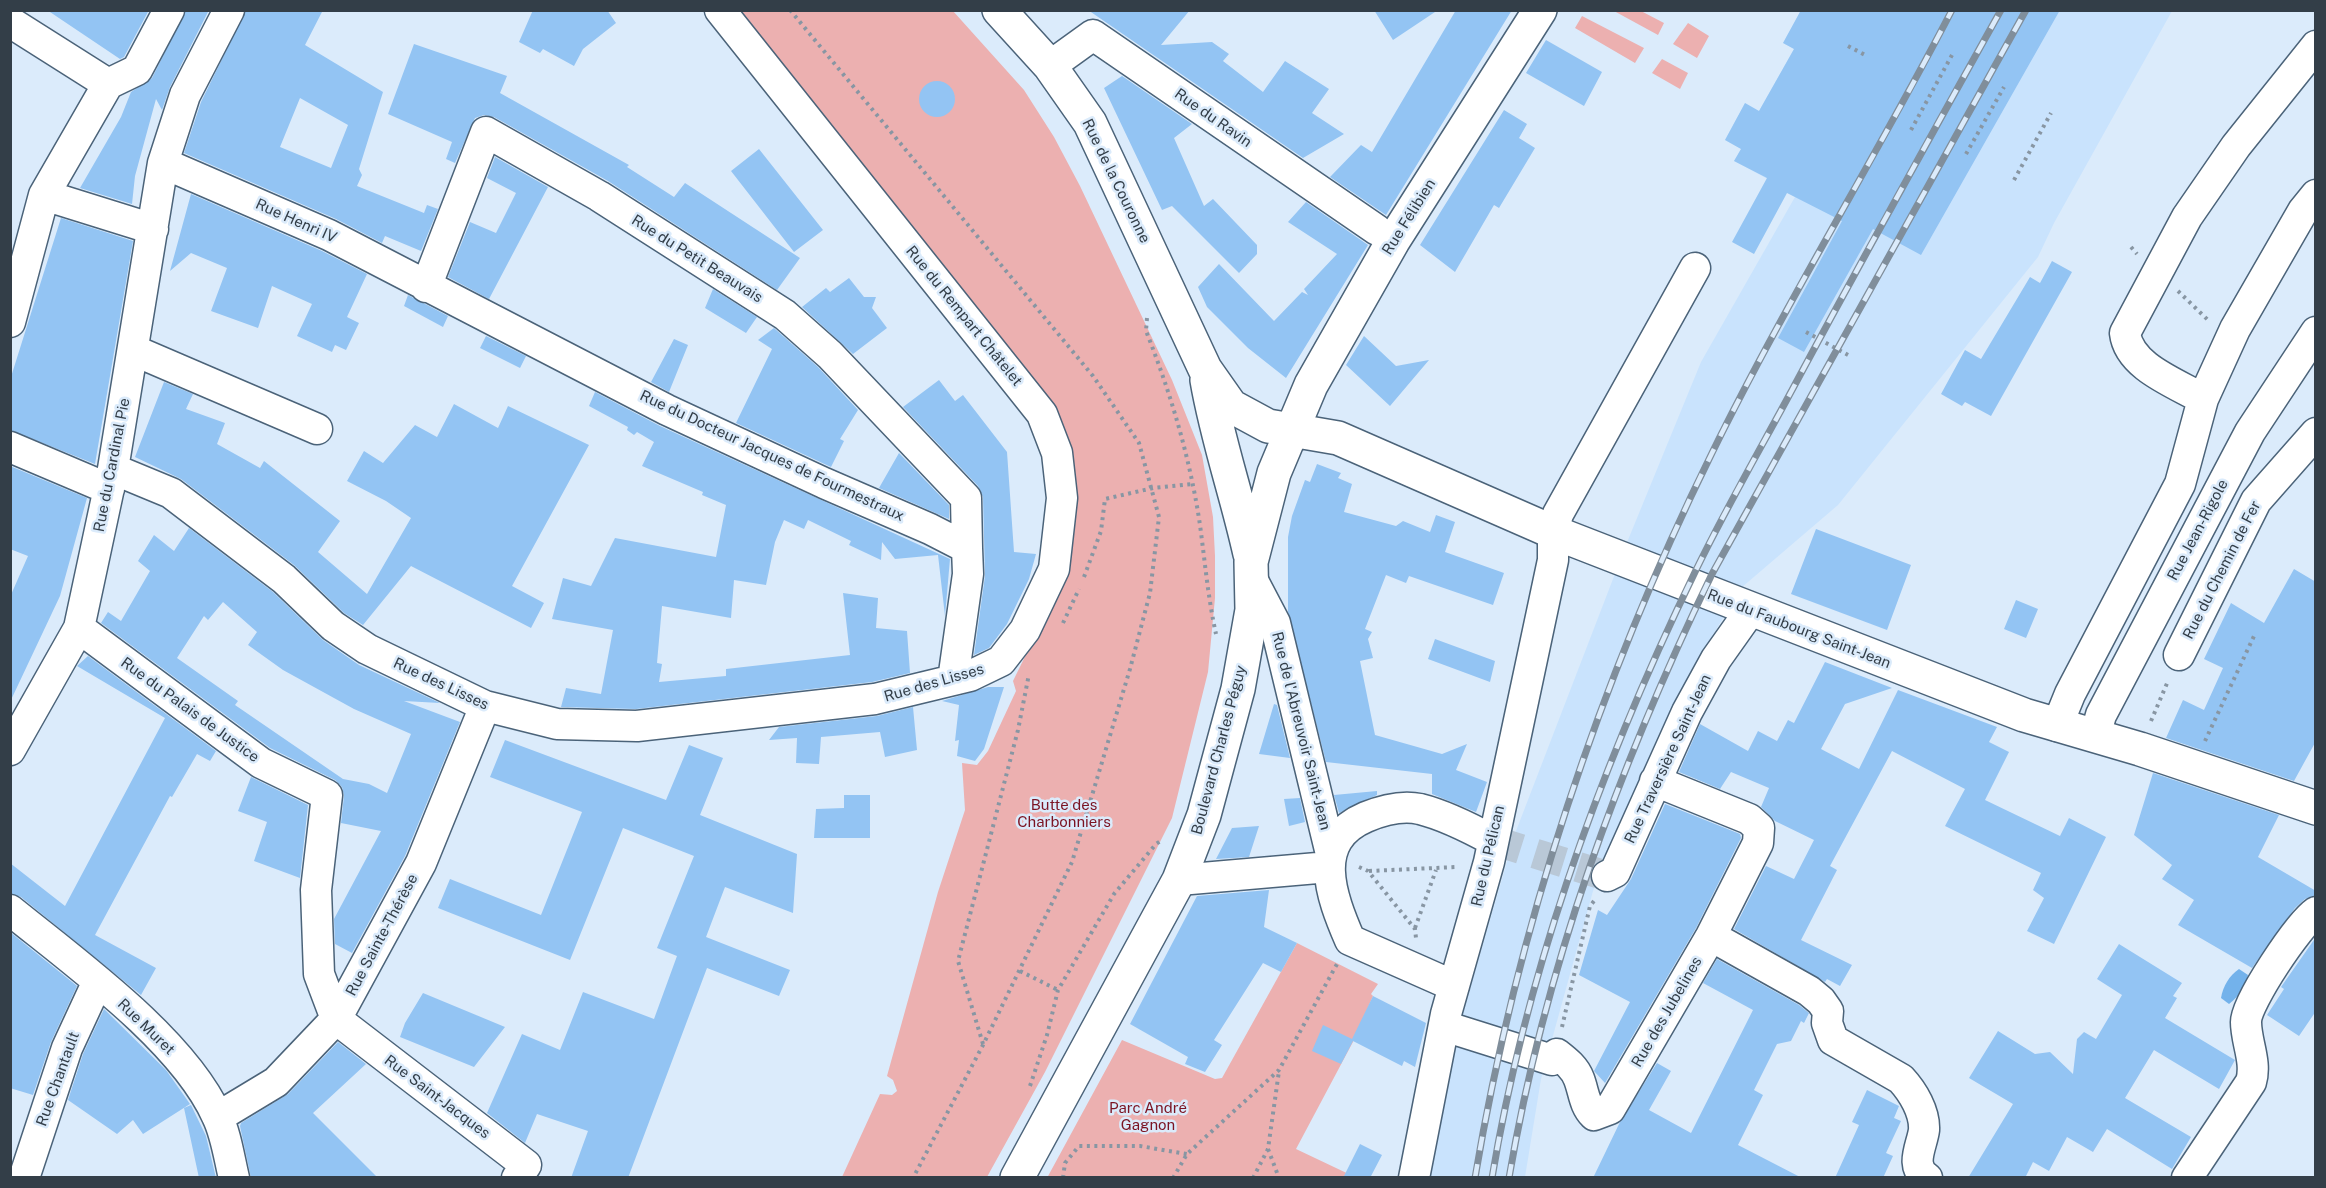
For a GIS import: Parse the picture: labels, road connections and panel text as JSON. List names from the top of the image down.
{
  "streets": {
    "main road": [
      "Rue de la Couronne",
      "Rue Félibien",
      "Rue du Faubourg Saint-Jean",
      "Boulevard Charles Péguy"
    ],
    "street": [
      "Rue du Ravin",
      "Rue Henri IV",
      "Rue du Petit Beauvais",
      "Rue du Rempart Châtelet",
      "Rue du Docteur Jacques de Fourmestraux",
      "Rue du Cardinal Pie",
      "Rue Jean-Rigole",
      "Rue du Chemin de Fer",
      "Rue des Lisses",
      "Rue du Palais de Justice",
      "Rue de l'Abreuvoir Saint-Jean",
      "Rue Traversière Saint-Jean",
      "Rue du Pélican",
      "Rue Sainte-Thérèse",
      "Rue des Jubelines",
      "Rue Muret",
      "Rue Chantault",
      "Rue Saint-Jacques"
    ]
  },
  "crossings": [
    ["Rue du Ravin", "Rue de la Couronne"],
    ["Rue de la Couronne", "Rue Félibien"],
    ["Rue de la Couronne", "Rue du Faubourg Saint-Jean"],
    ["Rue de la Couronne", "Rue de l'Abreuvoir Saint-Jean"],
    ["Rue de la Couronne", "Boulevard Charles Péguy"],
    ["Rue Félibien", "Rue du Faubourg Saint-Jean"],
    ["Rue Félibien", "Boulevard Charles Péguy"],
    ["Rue Henri IV", "Rue du Petit Beauvais"],
    ["Rue Henri IV", "Rue du Docteur Jacques de Fourmestraux"],
    ["Rue Henri IV", "Rue du Cardinal Pie"],
    ["Rue du Petit Beauvais", "Rue du Docteur Jacques de Fourmestraux"],
    ["Rue du Rempart Châtelet", "Rue des Lisses"],
    ["Rue du Cardinal Pie", "Rue des Lisses"],
    ["Rue du Cardinal Pie", "Rue du Palais de Justice"],
    ["Rue Jean-Rigole", "Rue du Faubourg Saint-Jean"],
    ["Rue du Faubourg Saint-Jean", "Boulevard Charles Péguy"],
    ["Rue du Faubourg Saint-Jean", "Rue Traversière Saint-Jean"],
    ["Rue du Faubourg Saint-Jean", "Rue du Pélican"],
    ["Rue des Lisses", "Rue Sainte-Thérèse"],
    ["Rue du Palais de Justice", "Rue Sainte-Thérèse"],
    ["Rue du Palais de Justice", "Rue Saint-Jacques"],
    ["Rue de l'Abreuvoir Saint-Jean", "Boulevard Charles Péguy"],
    ["Rue Traversière Saint-Jean", "Rue des Jubelines"],
    ["Rue Sainte-Thérèse", "Rue Muret"],
    ["Rue Sainte-Thérèse", "Rue Saint-Jacques"],
    ["Rue Muret", "Rue Chantault"]
  ],
  "parks": ["Butte des Charbonniers", "Parc André Gagnon"]
}
